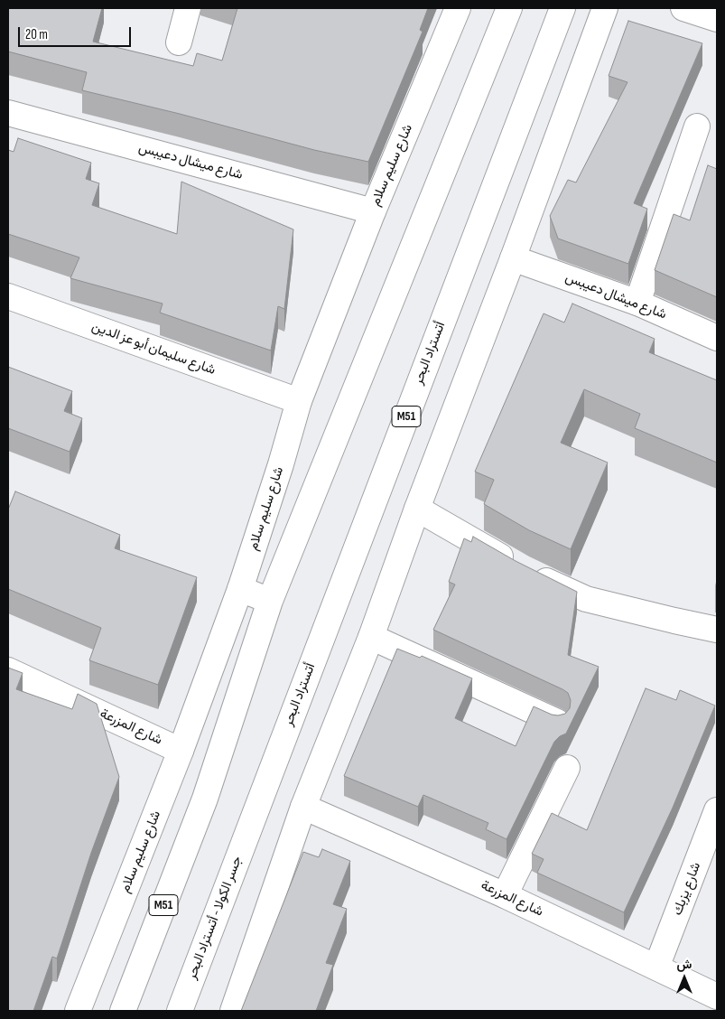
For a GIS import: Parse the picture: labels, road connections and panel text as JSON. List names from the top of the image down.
{
  "streets": {
    "main road": [
      "شارع ميشال دعيبس",
      "شارع سليم سلام",
      "شارع سليمان أبو عز الدين",
      "أتستراد البحر",
      "M51",
      "شارع المزرعة",
      "شارع يزبك",
      "جسر الكولا - أتستراد البحر"
    ]
  },
  "crossings": [
    ["شارع ميشال دعيبس", "شارع سليم سلام"],
    ["شارع سليم سلام", "شارع سليمان أبو عز الدين"],
    ["شارع سليم سلام", "شارع المزرعة"],
    ["أتستراد البحر", "جسر الكولا - أتستراد البحر"],
    ["شارع المزرعة", "شارع يزبك"]
  ],
  "scale_bar": "20 m",
  "north": "top"
}
